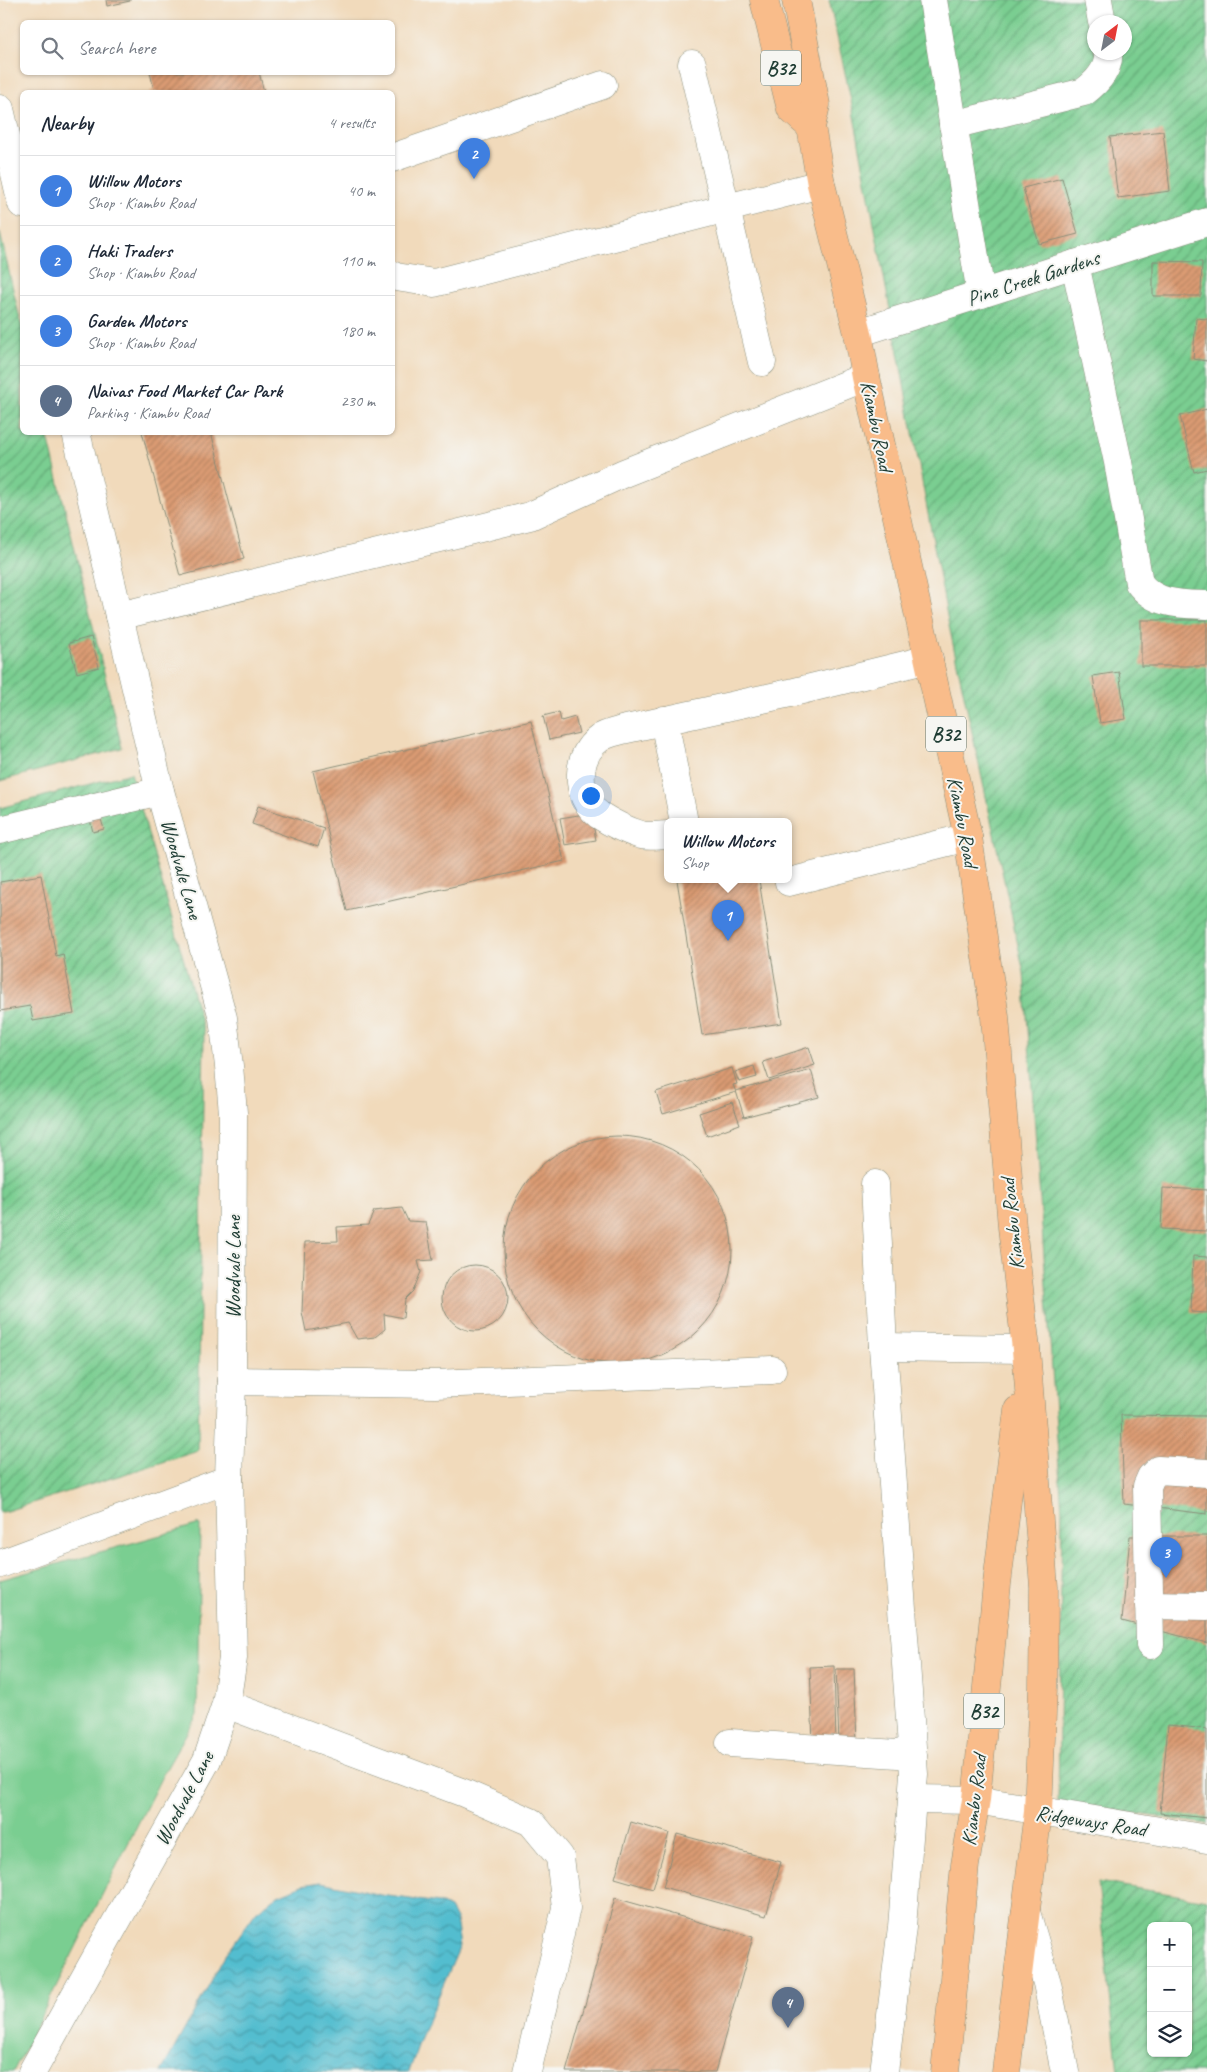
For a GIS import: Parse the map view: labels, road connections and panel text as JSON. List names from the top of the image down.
{
  "streets": {
    "highway": ["B32", "Kiambu Road"],
    "street": ["Pine Creek Gardens", "Woodvale Lane", "Ridgeways Road"]
  },
  "crossings": [
    ["B32", "Kiambu Road"],
    ["Pine Creek Gardens", "Kiambu Road"],
    ["Kiambu Road", "Ridgeways Road"]
  ],
  "north": "top right",
  "page": {
    "search": "Search here",
    "heading": ["Nearby", "4 results"],
    "pins": [
      "2",
      "1",
      "3",
      "4"
    ],
    "list": [
      {
        "mark": "1",
        "name": "Willow Motors",
        "note": "Shop · Kiambu Road",
        "value": "40 m"
      },
      {
        "mark": "2",
        "name": "Haki Traders",
        "note": "Shop · Kiambu Road",
        "value": "110 m"
      },
      {
        "mark": "3",
        "name": "Garden Motors",
        "note": "Shop · Kiambu Road",
        "value": "180 m"
      },
      {
        "mark": "4",
        "name": "Naivas Food Market Car Park",
        "note": "Parking · Kiambu Road",
        "value": "230 m"
      }
    ],
    "popup": ["Willow Motors", "Shop"],
    "map_buttons": ["+", "−"]
  }
}
